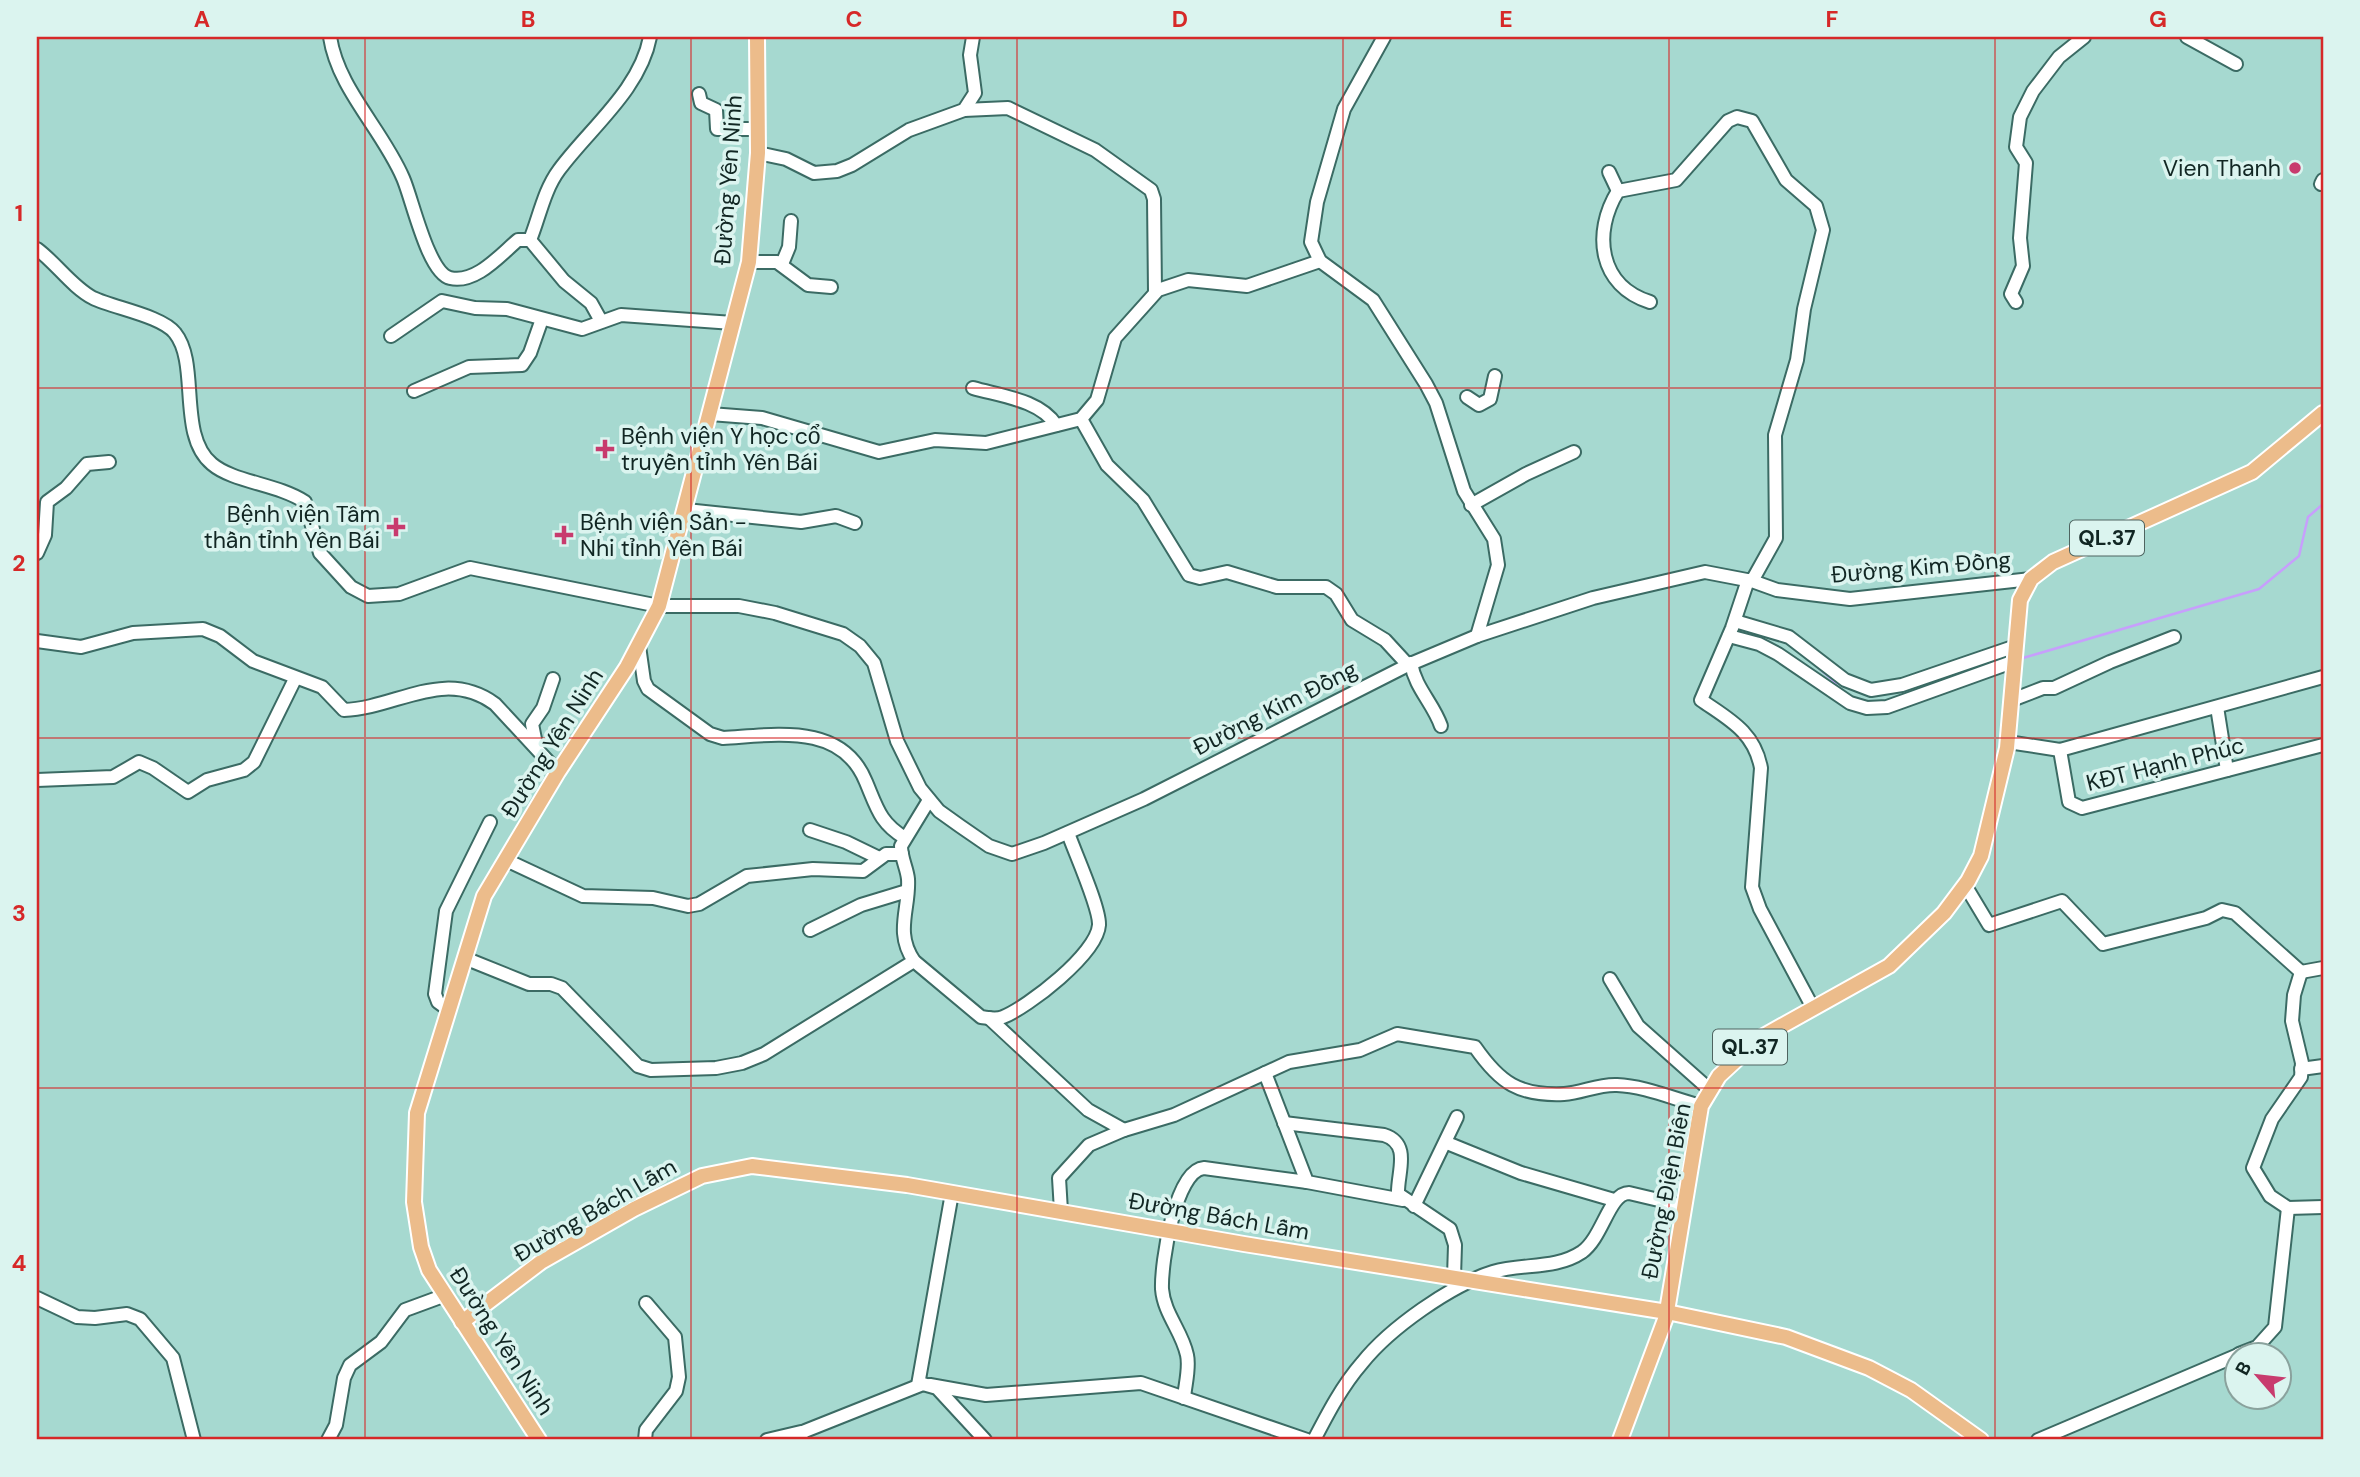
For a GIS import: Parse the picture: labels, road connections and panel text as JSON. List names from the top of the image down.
{
  "streets": {
    "main road": [
      "Đường Yên Ninh",
      "QL.37",
      "Đường Điện Biên",
      "Đường Bách Lẫm"
    ],
    "street": ["Đường Kim Đồng", "KĐT Hạnh Phúc"]
  },
  "crossings": [
    ["Đường Yên Ninh", "Đường Kim Đồng"],
    ["Đường Yên Ninh", "Đường Bách Lẫm"],
    ["QL.37", "Đường Kim Đồng"],
    ["QL.37", "Đường Điện Biên"],
    ["Đường Kim Đồng", "Đường Điện Biên"],
    ["KĐT Hạnh Phúc", "Đường Điện Biên"],
    ["Đường Điện Biên", "Đường Bách Lẫm"]
  ],
  "places": {
    "other": ["Vien Thanh"],
    "health": ["Bệnh viện Y học cổ truyền tỉnh Yên Bái", "Bệnh viện Tâm thần tỉnh Yên Bái", "Bệnh viện Sản - Nhi tỉnh Yên Bái"]
  },
  "north": "top left",
  "grid": {
    "columns": [
      "A",
      "B",
      "C",
      "D",
      "E",
      "F",
      "G"
    ],
    "rows": [
      "1",
      "2",
      "3",
      "4"
    ]
  }
}
